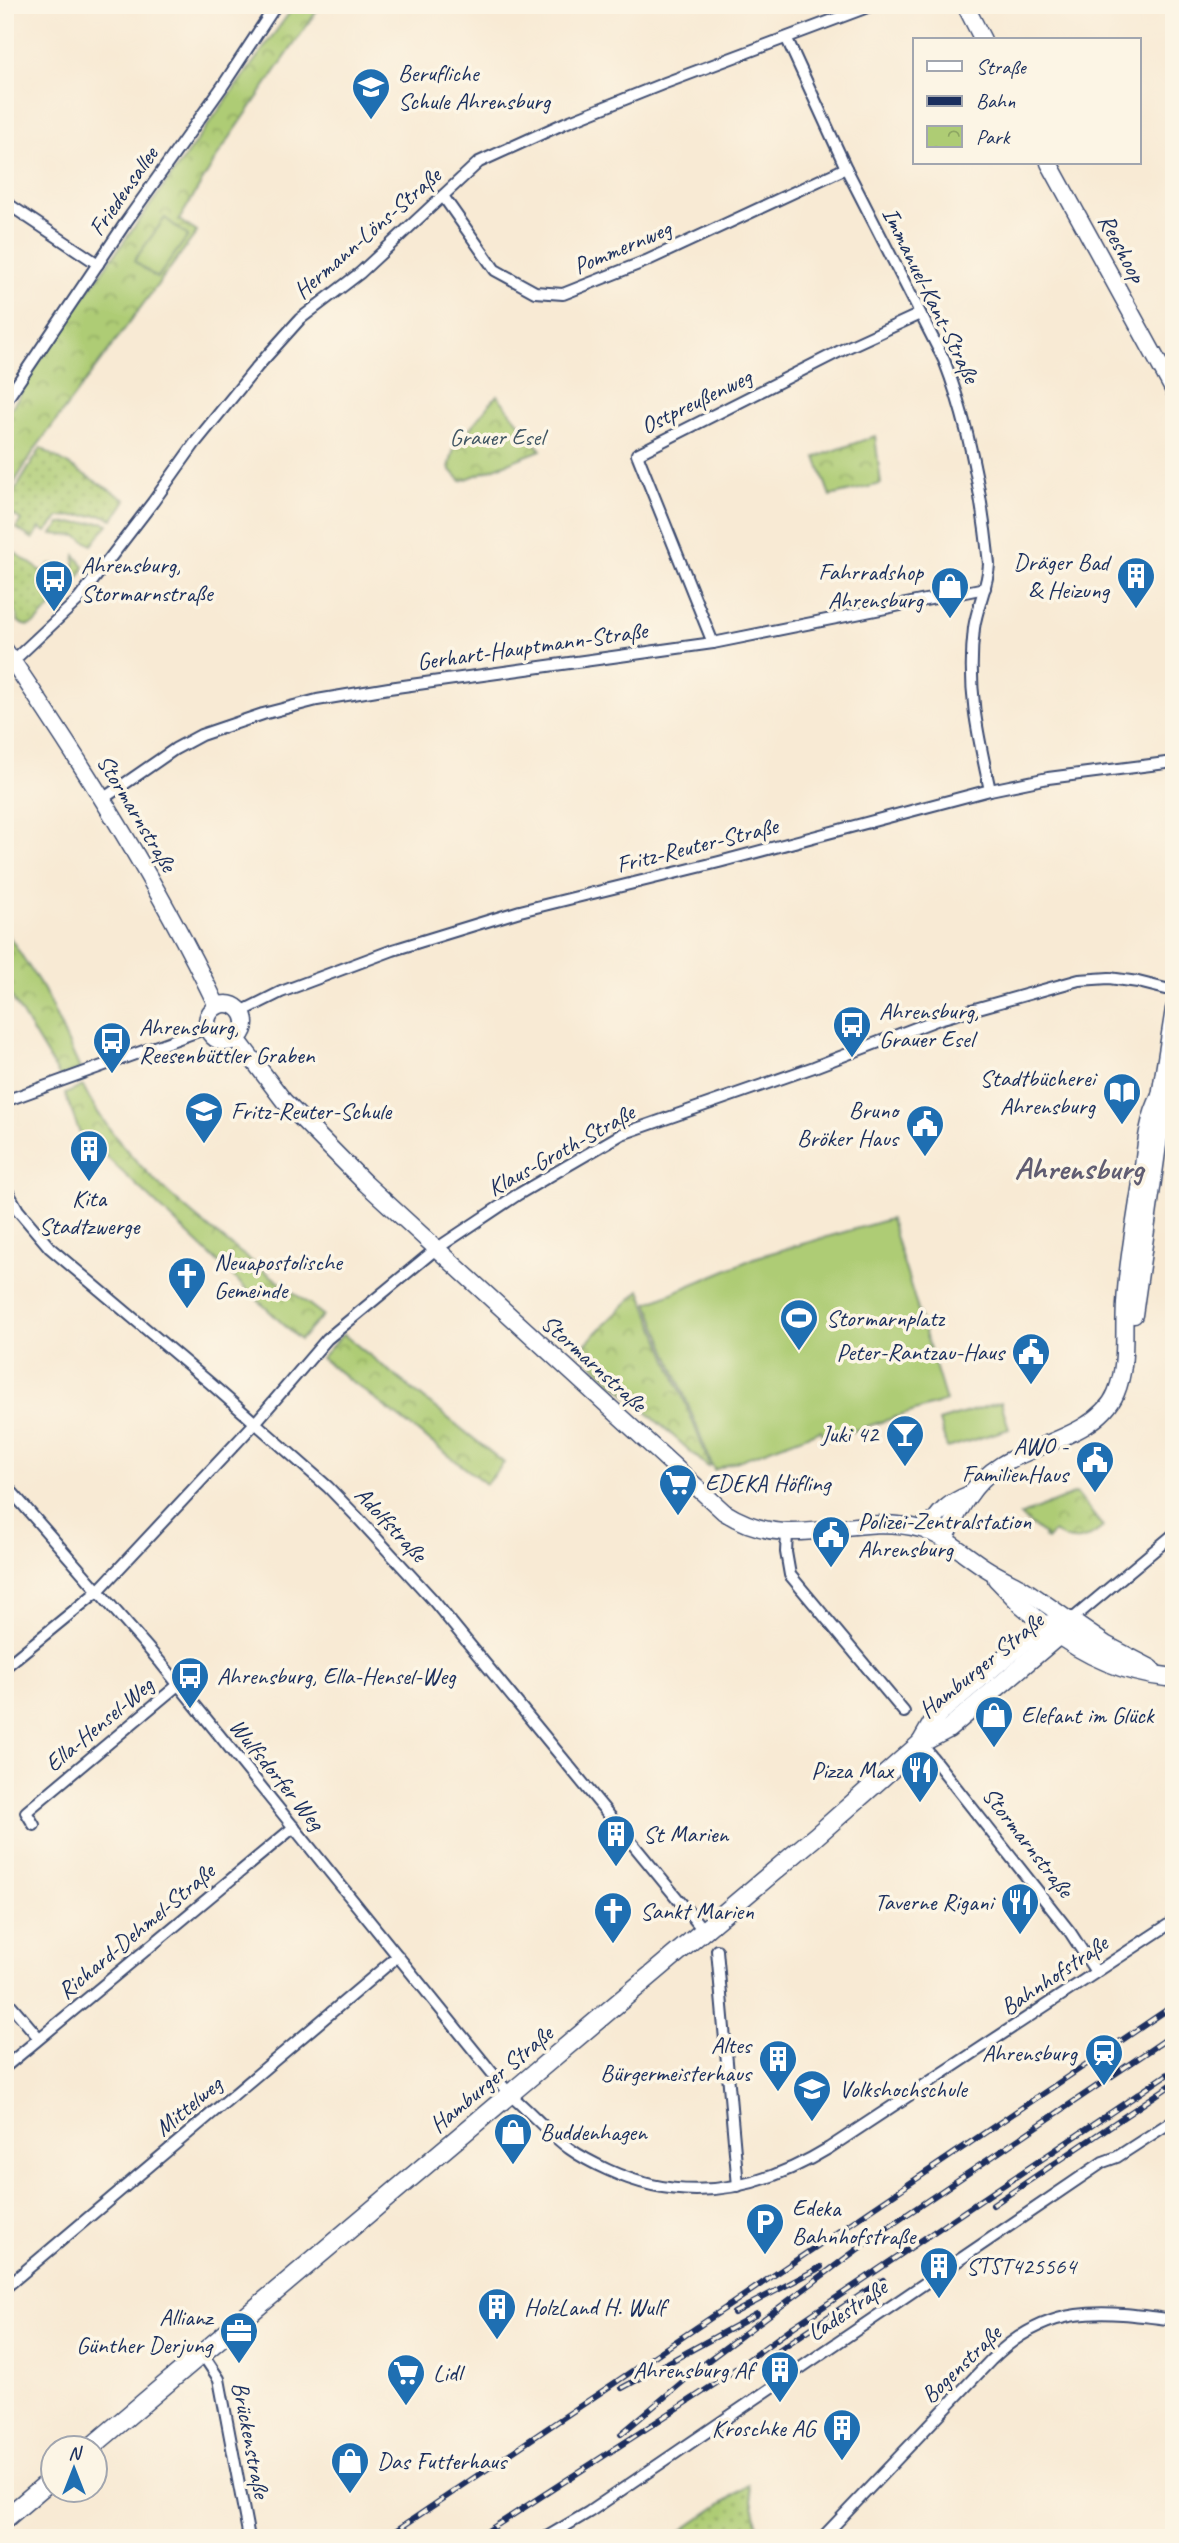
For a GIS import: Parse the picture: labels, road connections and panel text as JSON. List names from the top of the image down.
{
  "streets": {
    "main road": ["Hamburger Straße"],
    "street": [
      "Friedensallee",
      "Hermann-Löns-Straße",
      "Pommernweg",
      "Reeshoop",
      "Immanuel-Kant-Straße",
      "Ostpreußenweg",
      "Gerhart-Hauptmann-Straße",
      "Stormarnstraße",
      "Fritz-Reuter-Straße",
      "Klaus-Groth-Straße",
      "Adolfstraße",
      "Ella-Hensel-Weg",
      "Wulfsdorfer Weg",
      "Richard-Dehmel-Straße",
      "Bahnhofstraße",
      "Mittelweg",
      "Ladestraße",
      "Bogenstraße",
      "Brückenstraße"
    ]
  },
  "crossings": [
    ["Hermann-Löns-Straße", "Pommernweg"],
    ["Hermann-Löns-Straße", "Immanuel-Kant-Straße"],
    ["Hermann-Löns-Straße", "Stormarnstraße"],
    ["Pommernweg", "Immanuel-Kant-Straße"],
    ["Immanuel-Kant-Straße", "Ostpreußenweg"],
    ["Immanuel-Kant-Straße", "Gerhart-Hauptmann-Straße"],
    ["Immanuel-Kant-Straße", "Fritz-Reuter-Straße"],
    ["Ostpreußenweg", "Gerhart-Hauptmann-Straße"],
    ["Gerhart-Hauptmann-Straße", "Stormarnstraße"],
    ["Stormarnstraße", "Fritz-Reuter-Straße"],
    ["Stormarnstraße", "Klaus-Groth-Straße"],
    ["Stormarnstraße", "Hamburger Straße"],
    ["Stormarnstraße", "Bahnhofstraße"],
    ["Klaus-Groth-Straße", "Adolfstraße"],
    ["Klaus-Groth-Straße", "Wulfsdorfer Weg"],
    ["Adolfstraße", "Hamburger Straße"],
    ["Hamburger Straße", "Wulfsdorfer Weg"],
    ["Hamburger Straße", "Bahnhofstraße"],
    ["Hamburger Straße", "Brückenstraße"],
    ["Ella-Hensel-Weg", "Wulfsdorfer Weg"],
    ["Wulfsdorfer Weg", "Richard-Dehmel-Straße"],
    ["Wulfsdorfer Weg", "Bahnhofstraße"],
    ["Wulfsdorfer Weg", "Mittelweg"]
  ],
  "districts": ["Ahrensburg"],
  "parks": ["Grauer Esel"],
  "places": {
    "school or university": ["Berufliche Schule Ahrensburg", "Fritz-Reuter-Schule", "Volkshochschule"],
    "building": [
      "Dräger Bad & Heizung",
      "Kita Stadtzwerge",
      "St Marien",
      "Altes Bürgermeisterhaus",
      "STST425564",
      "HolzLand H. Wulf",
      "Ahrensburg Af",
      "Kroschke AG"
    ],
    "bus stop": [
      "Ahrensburg, Stormarnstraße",
      "Ahrensburg, Grauer Esel",
      "Ahrensburg, Reesenbüttler Graben",
      "Ahrensburg, Ella-Hensel-Weg"
    ],
    "shop": [
      "Fahrradshop Ahrensburg",
      "Elefant im Glück",
      "Buddenhagen",
      "Das Futterhaus"
    ],
    "library": ["Stadtbücherei Ahrensburg"],
    "public building": [
      "Bruno Bröker Haus",
      "Peter-Rantzau-Haus",
      "AWO - FamilienHaus",
      "Polizei-Zentralstation Ahrensburg"
    ],
    "church": ["Neuapostolische Gemeinde", "Sankt Marien"],
    "sports": ["Stormarnplatz"],
    "bar": ["Juki 42"],
    "supermarket": ["EDEKA Höfling", "Lidl"],
    "restaurant": ["Pizza Max", "Taverne Rigani"],
    "station": ["Ahrensburg"],
    "parking": ["Edeka Bahnhofstraße"],
    "office": ["Allianz Günther Derjung"]
  },
  "legend": ["Straße", "Bahn", "Park"],
  "north": "top"
}
